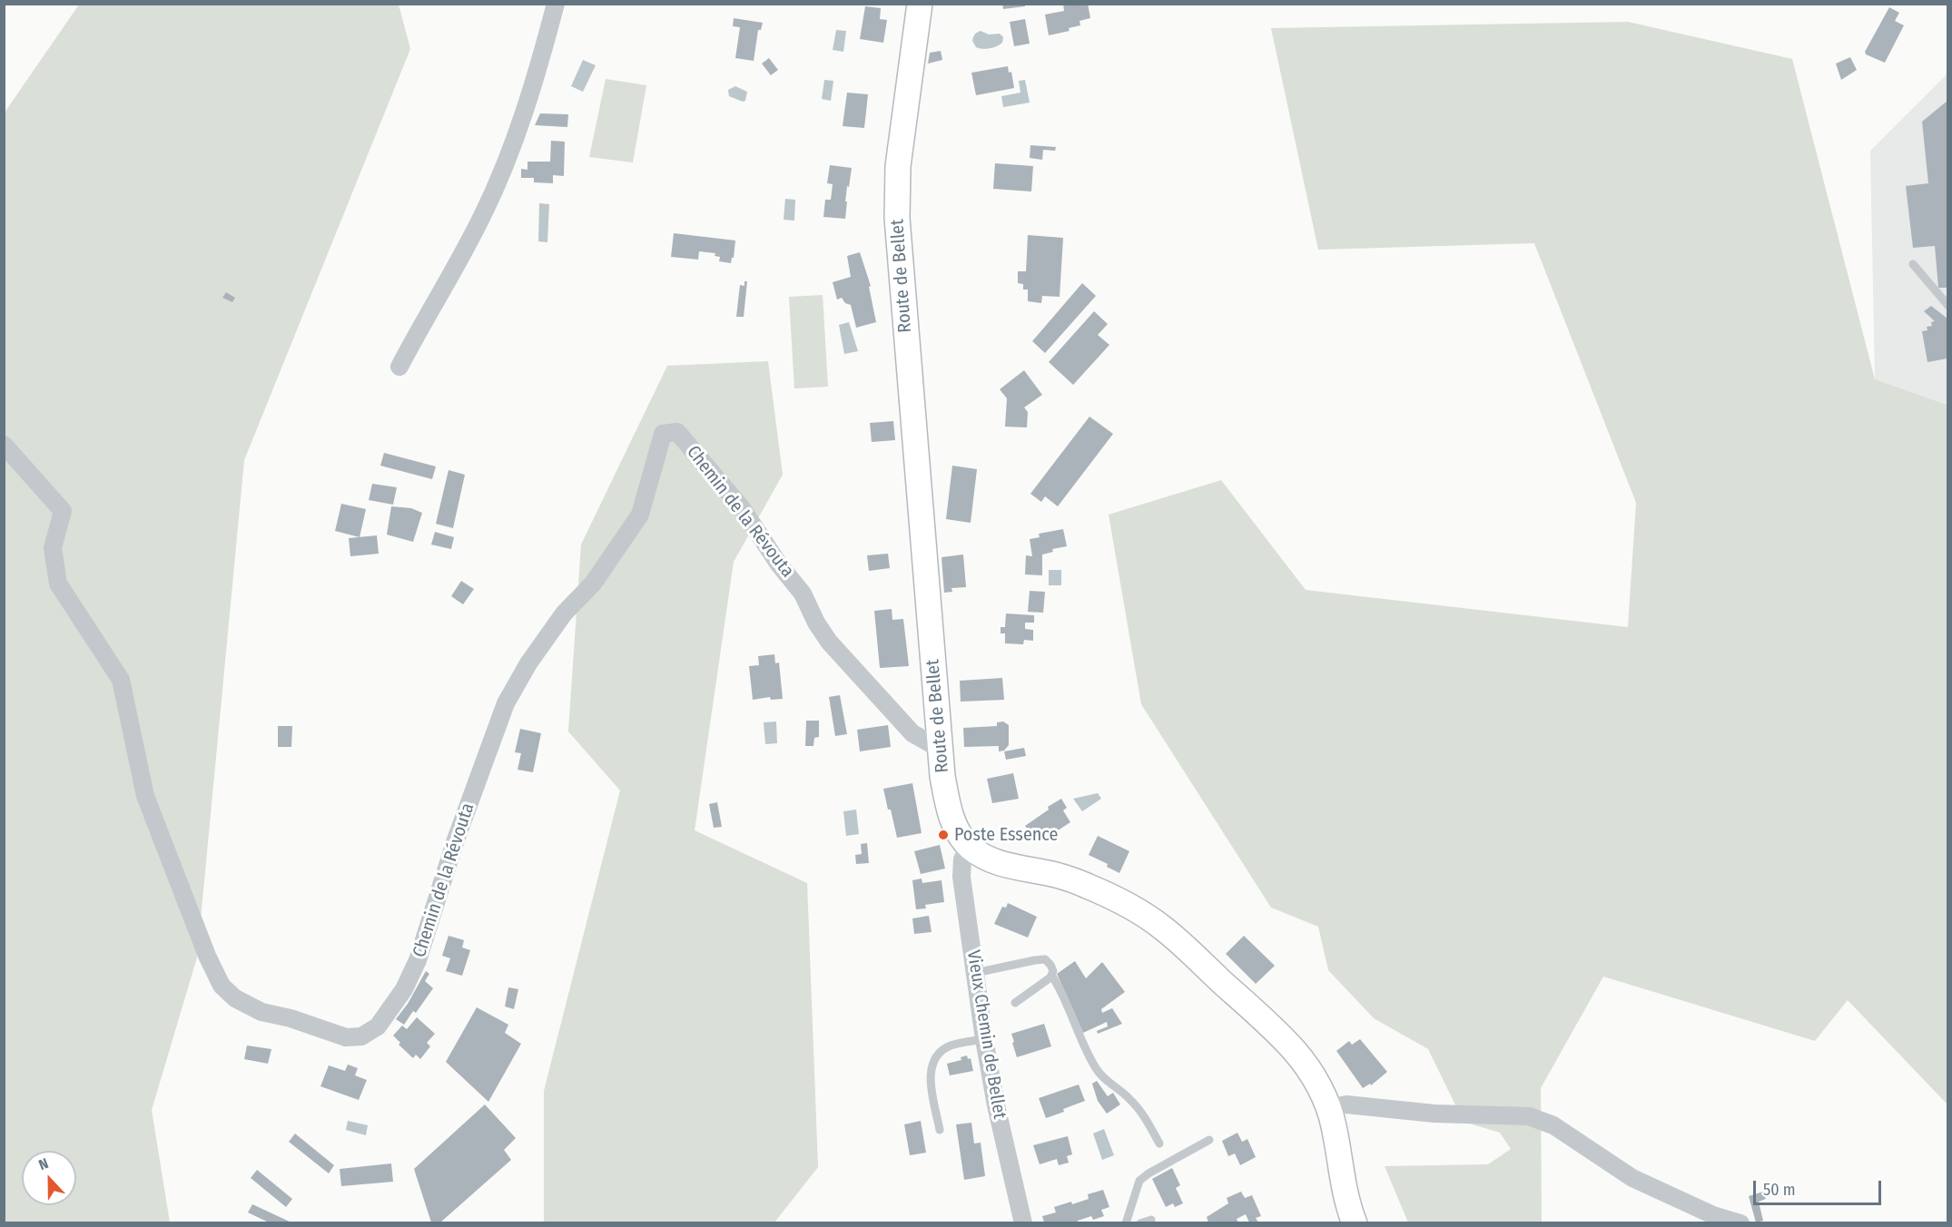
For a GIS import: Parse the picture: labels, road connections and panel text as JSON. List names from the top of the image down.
{
  "streets": {
    "main road": ["Route de Bellet"],
    "street": ["Chemin de la Révouta", "Vieux Chemin de Bellet"]
  },
  "crossings": [
    ["Route de Bellet", "Chemin de la Révouta"],
    ["Route de Bellet", "Vieux Chemin de Bellet"]
  ],
  "places": ["Poste Essence"],
  "scale_bar": "50 m",
  "north": "top"
}
